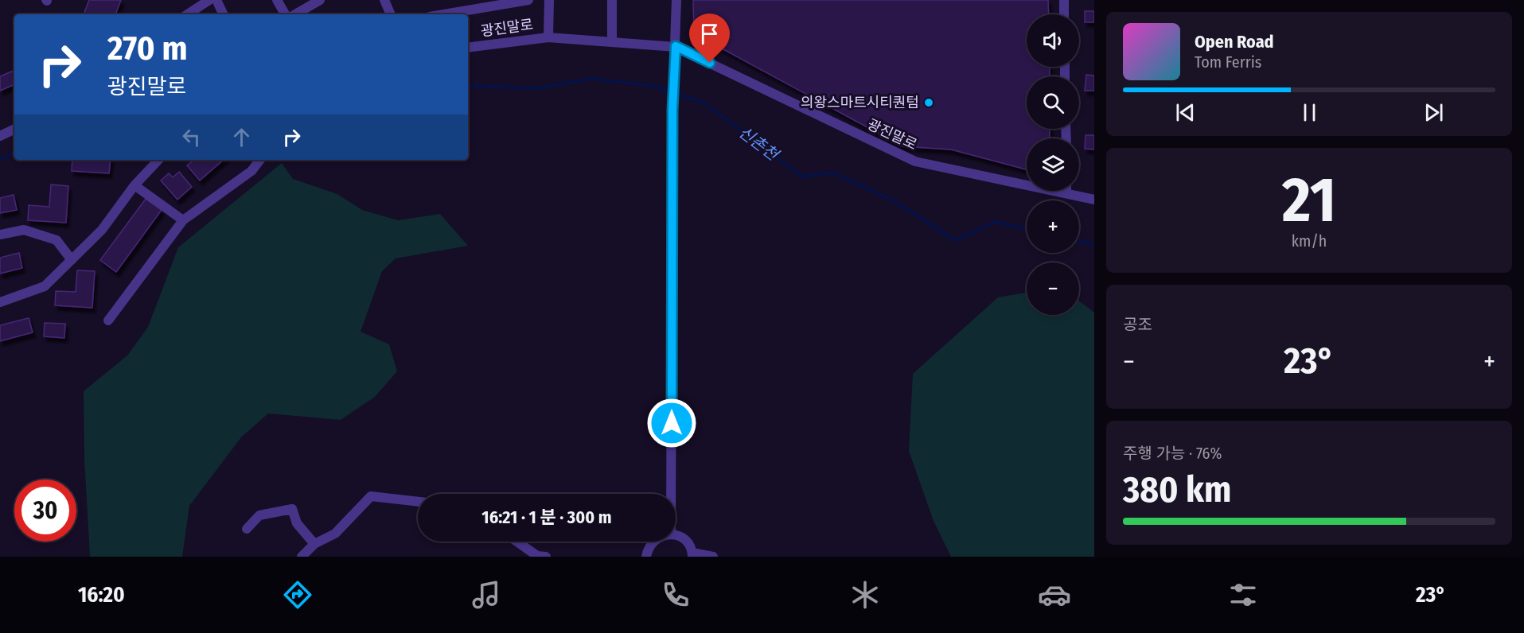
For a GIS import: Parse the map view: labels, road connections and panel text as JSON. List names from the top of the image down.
{
  "streets": {
    "street": ["광진말로"]
  },
  "water": ["신촌천"],
  "places": ["의왕스마트시티퀀텀"],
  "page": {
    "map_buttons": ["+", "−"],
    "turn": ["270 m", "광진말로"],
    "song": ["Open Road", "Tom Ferris"],
    "tile": [
      ["21", "km/h"],
      "공조",
      ["주행 가능 · 76%", "380 km"]
    ],
    "heat": ["−", "23°", "+"],
    "limit": "30",
    "trip": "16:21 · 1 분 · 300 m",
    "tabs": ["16:20", "23°"]
  }
}
